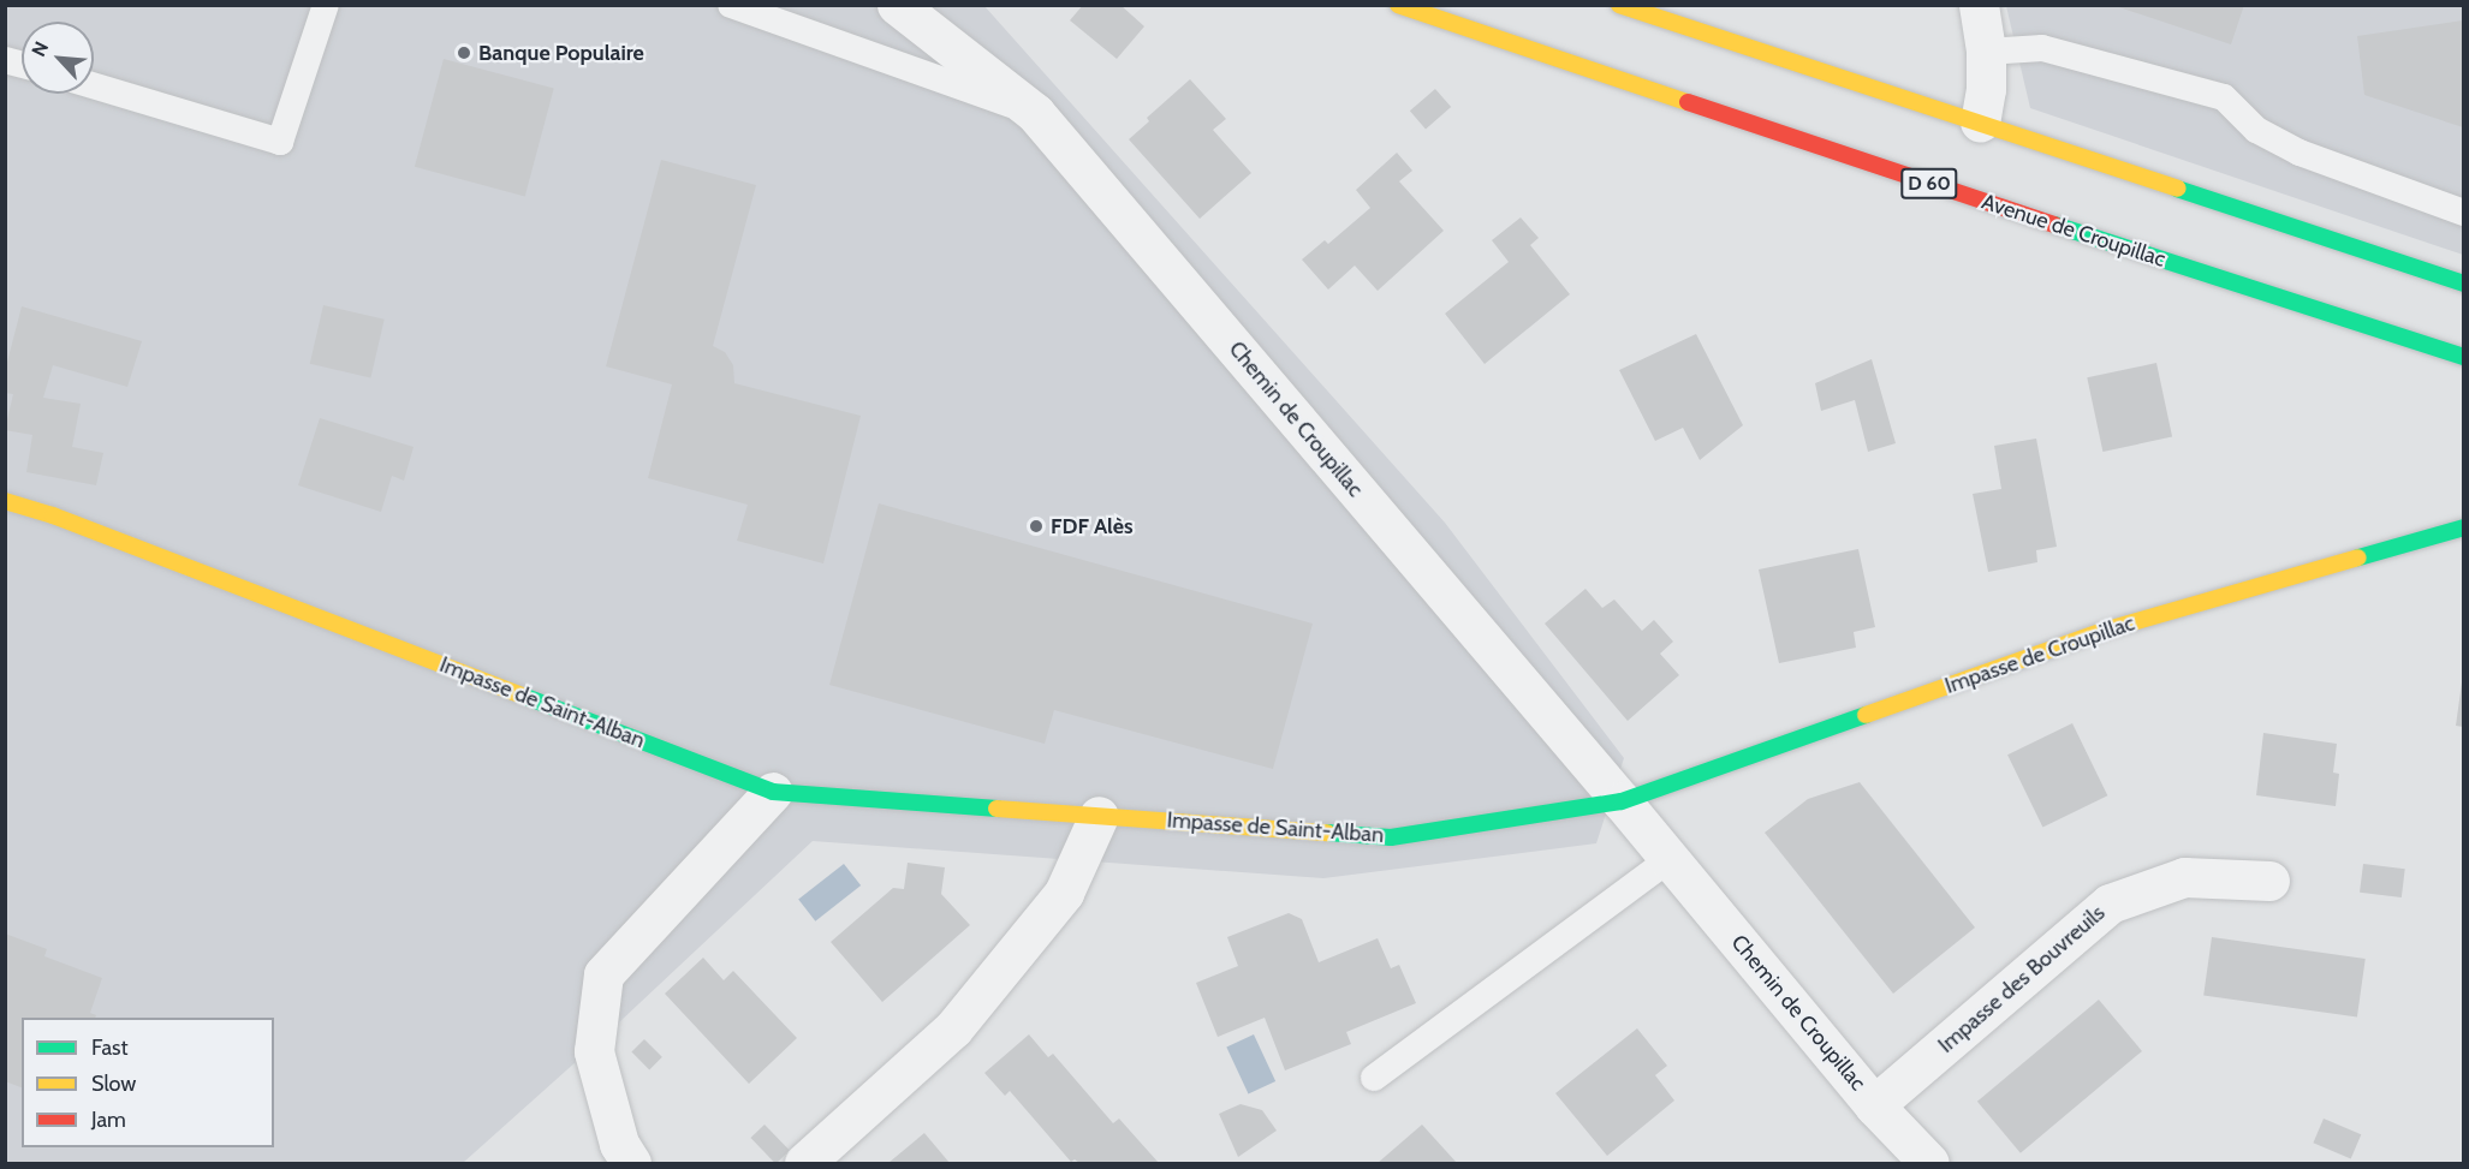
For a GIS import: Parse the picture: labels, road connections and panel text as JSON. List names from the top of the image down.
{
  "streets": {
    "street": [
      "D 60",
      "Avenue de Croupillac",
      "Chemin de Croupillac",
      "Impasse de Croupillac",
      "Impasse de Saint-Alban",
      "Impasse des Bouvreuils"
    ]
  },
  "crossings": [
    ["Chemin de Croupillac", "Impasse de Croupillac"],
    ["Chemin de Croupillac", "Impasse de Saint-Alban"],
    ["Chemin de Croupillac", "Impasse des Bouvreuils"],
    ["Impasse de Croupillac", "Impasse de Saint-Alban"]
  ],
  "places": ["Banque Populaire", "FDF Alès"],
  "legend": ["Fast", "Slow", "Jam"],
  "north": "top left"
}
